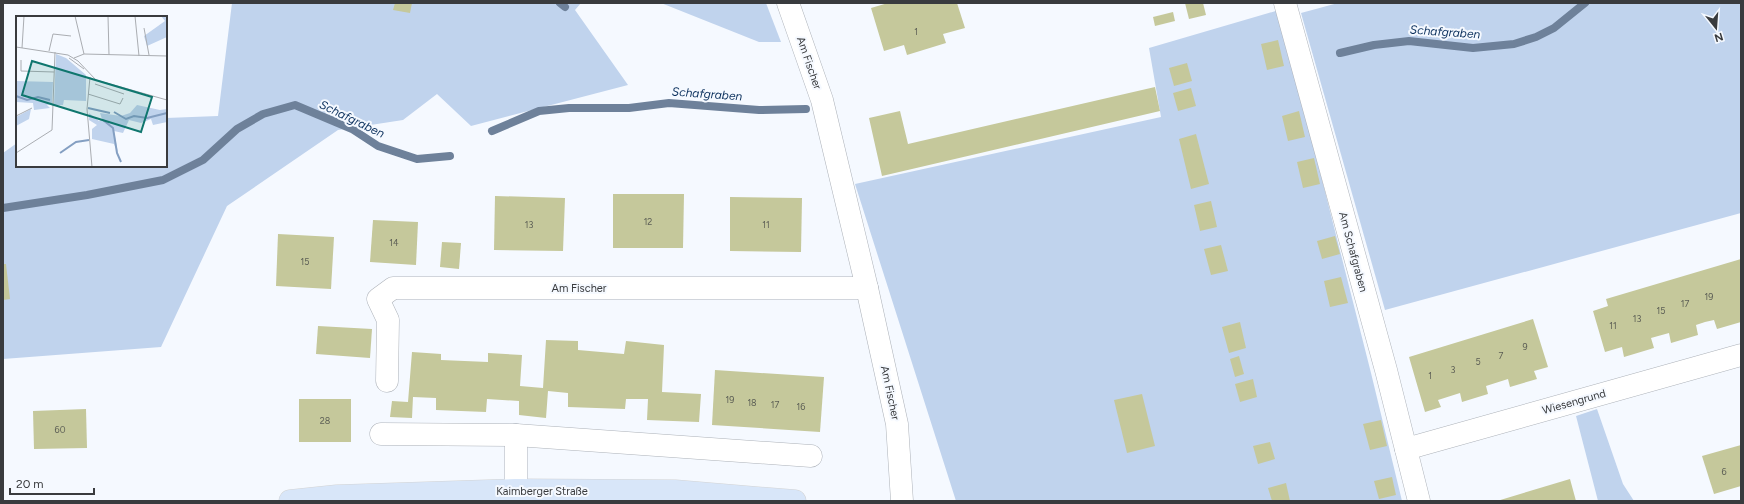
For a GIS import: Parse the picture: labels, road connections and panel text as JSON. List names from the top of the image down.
{
  "streets": {
    "main road": ["Kaimberger Straße"],
    "street": ["Am Fischer", "Am Schafgraben", "Wiesengrund"]
  },
  "crossings": [
    ["Am Schafgraben", "Wiesengrund"]
  ],
  "water": ["Schafgraben"],
  "house_numbers": [
    "1",
    "12",
    "13",
    "11",
    "14",
    "15",
    "19",
    "17",
    "15",
    "13",
    "11",
    "9",
    "7",
    "5",
    "3",
    "1",
    "19",
    "18",
    "17",
    "16",
    "28",
    "60",
    "6"
  ],
  "scale_bar": "20 m",
  "north": "bottom"
}
